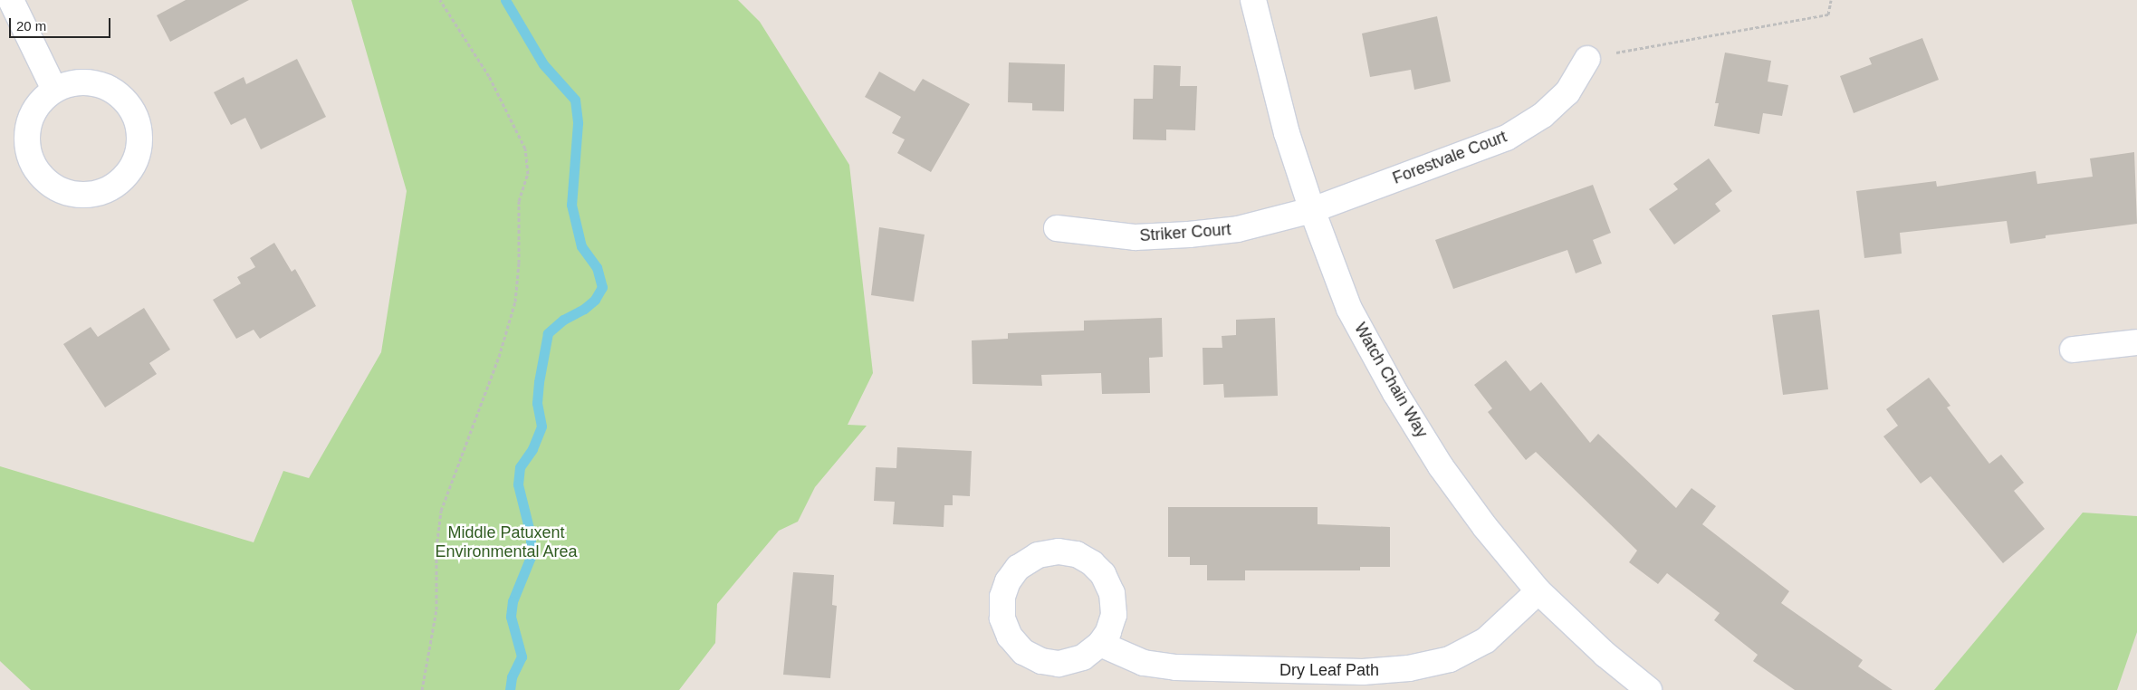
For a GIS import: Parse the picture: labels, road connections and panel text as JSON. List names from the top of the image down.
{
  "streets": {
    "street": [
      "Forestvale Court",
      "Striker Court",
      "Watch Chain Way",
      "Dry Leaf Path"
    ]
  },
  "crossings": [
    ["Forestvale Court", "Striker Court"],
    ["Forestvale Court", "Watch Chain Way"],
    ["Striker Court", "Watch Chain Way"],
    ["Watch Chain Way", "Dry Leaf Path"]
  ],
  "parks": ["Middle Patuxent Environmental Area"],
  "scale_bar": "20 m"
}
